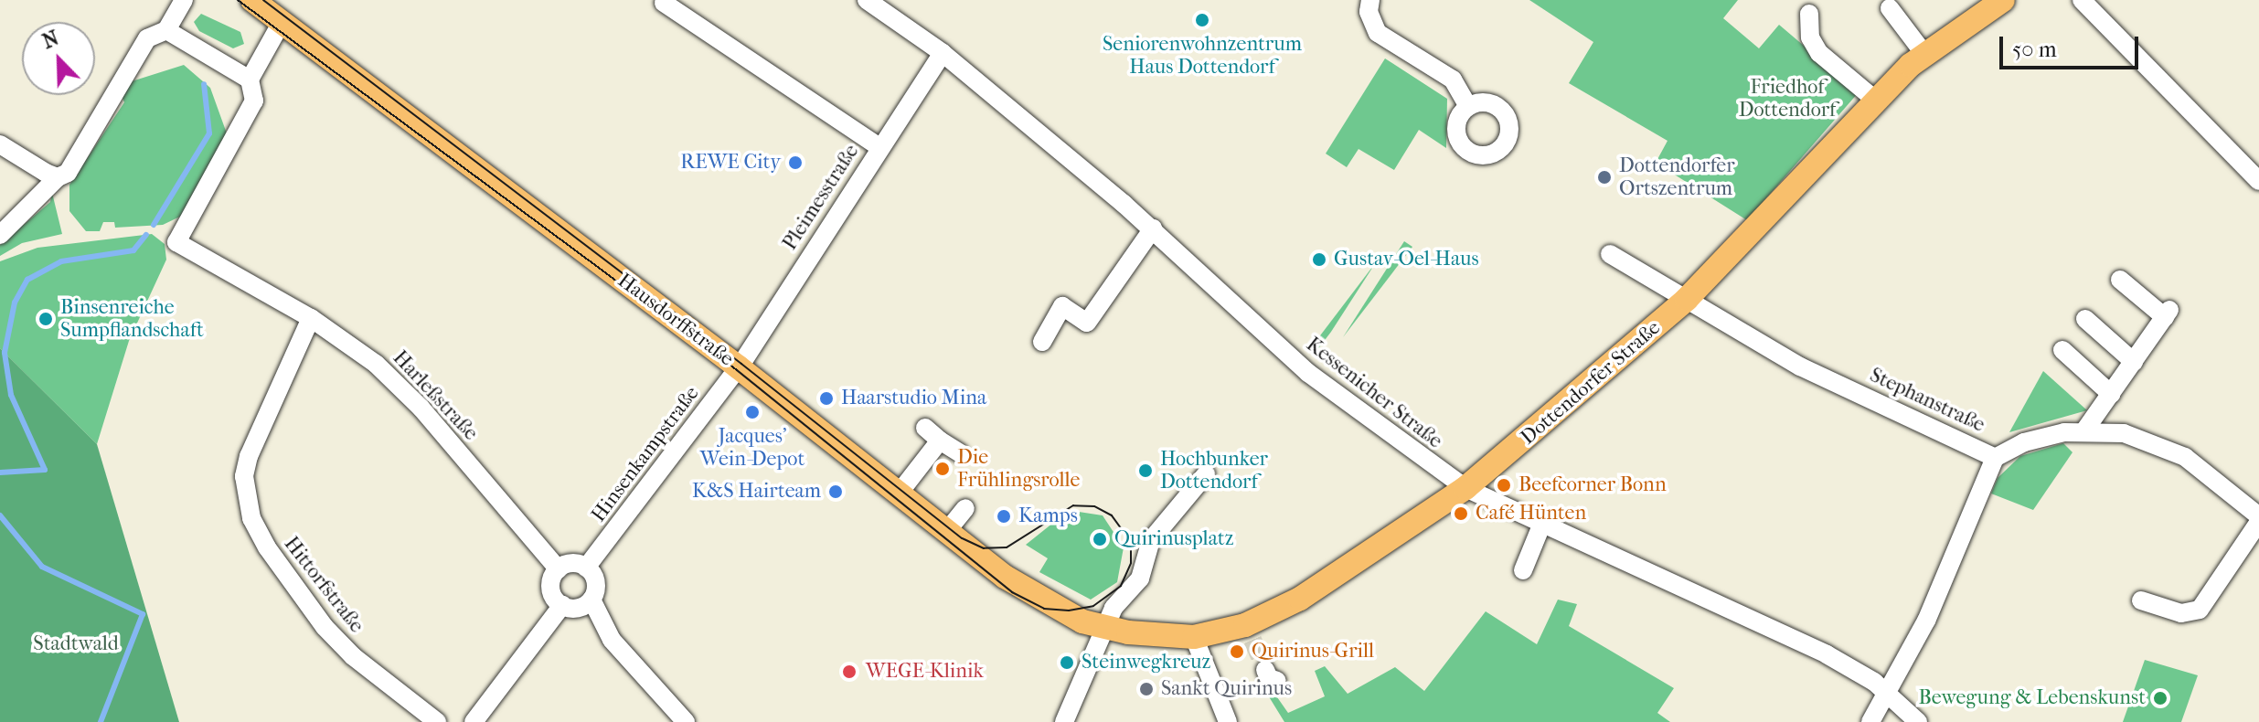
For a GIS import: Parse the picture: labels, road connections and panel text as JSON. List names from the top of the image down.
{
  "streets": {
    "main road": ["Hausdorffstraße", "Dottendorfer Straße"],
    "street": [
      "Pleimesstraße",
      "Kessenicher Straße",
      "Harleßstraße",
      "Stephanstraße",
      "Hinsenkampstraße",
      "Hittorfstraße"
    ]
  },
  "crossings": [
    ["Pleimesstraße", "Hausdorffstraße"],
    ["Pleimesstraße", "Kessenicher Straße"],
    ["Pleimesstraße", "Hinsenkampstraße"],
    ["Hausdorffstraße", "Dottendorfer Straße"],
    ["Hausdorffstraße", "Hinsenkampstraße"],
    ["Dottendorfer Straße", "Kessenicher Straße"],
    ["Dottendorfer Straße", "Stephanstraße"],
    ["Kessenicher Straße", "Stephanstraße"],
    ["Harleßstraße", "Hinsenkampstraße"],
    ["Harleßstraße", "Hittorfstraße"]
  ],
  "parks": ["Friedhof Dottendorf", "Stadtwald"],
  "places": [
    "Seniorenwohnzentrum Haus Dottendorf",
    "REWE City",
    "Dottendorfer Ortszentrum",
    "Gustav-Oel-Haus",
    "Binsenreiche Sumpflandschaft",
    "Haarstudio Mina",
    "Jacques' Wein-Depot",
    "Die Frühlingsrolle",
    "Hochbunker Dottendorf",
    "Beefcorner Bonn",
    "K&S Hairteam",
    "Café Hünten",
    "Kamps",
    "Quirinusplatz",
    "Quirinus-Grill",
    "Steinwegkreuz",
    "WEGE-Klinik",
    "Sankt Quirinus",
    "Bewegung & Lebenskunst"
  ],
  "scale_bar": "50 m",
  "north": "top left"
}
